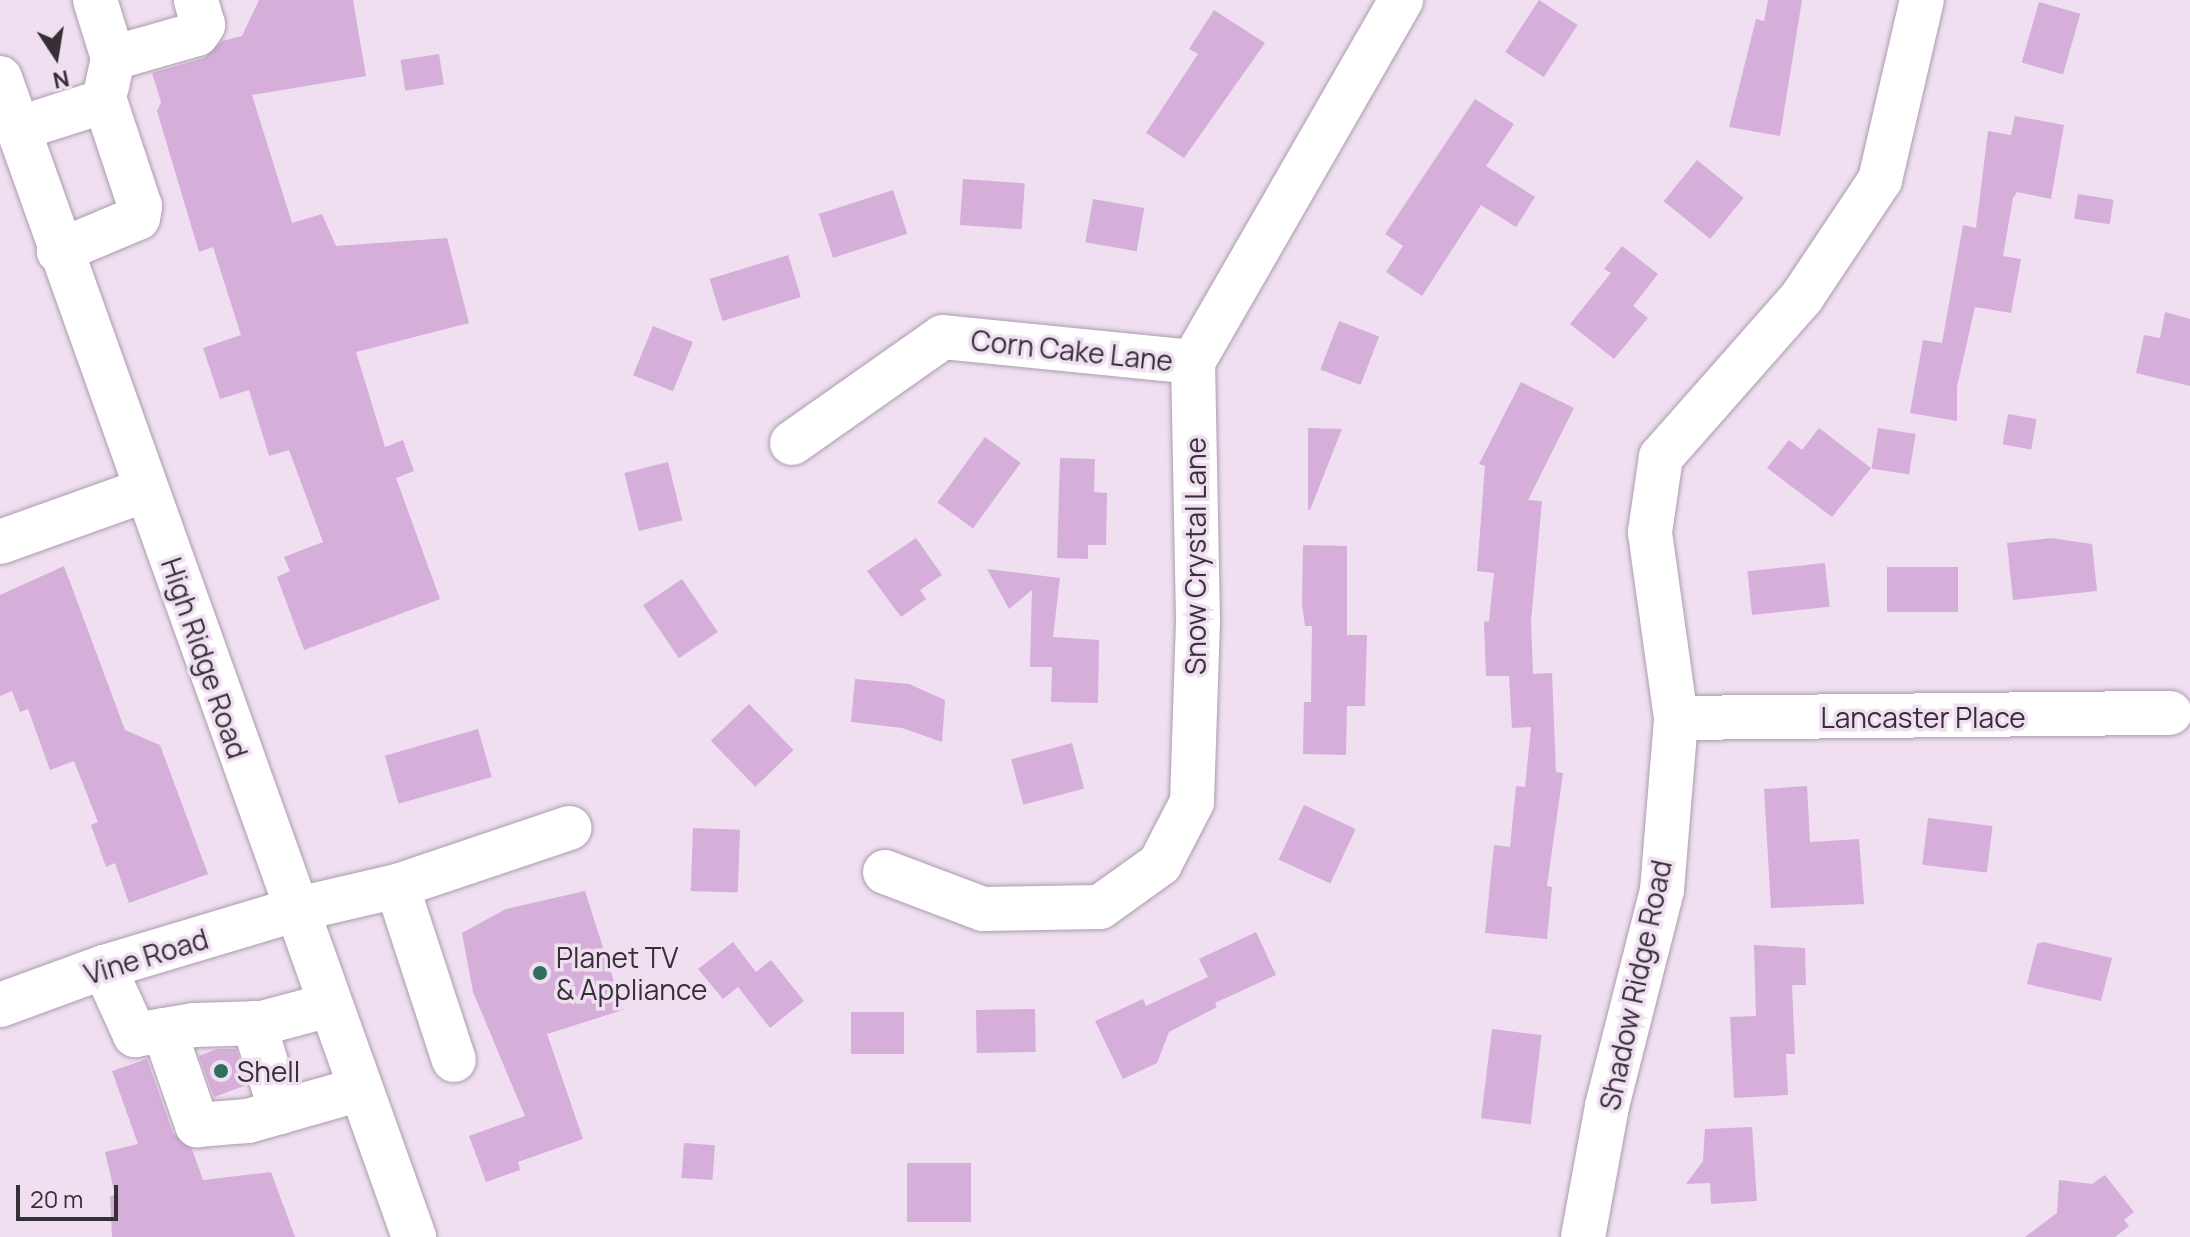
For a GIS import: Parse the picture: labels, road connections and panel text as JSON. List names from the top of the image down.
{
  "streets": {
    "street": [
      "Corn Cake Lane",
      "Snow Crystal Lane",
      "High Ridge Road",
      "Lancaster Place",
      "Vine Road",
      "Shadow Ridge Road"
    ]
  },
  "crossings": [
    ["Corn Cake Lane", "Snow Crystal Lane"],
    ["High Ridge Road", "Vine Road"],
    ["Lancaster Place", "Shadow Ridge Road"]
  ],
  "places": ["Planet TV & Appliance", "Shell"],
  "scale_bar": "20 m",
  "north": "bottom"
}
